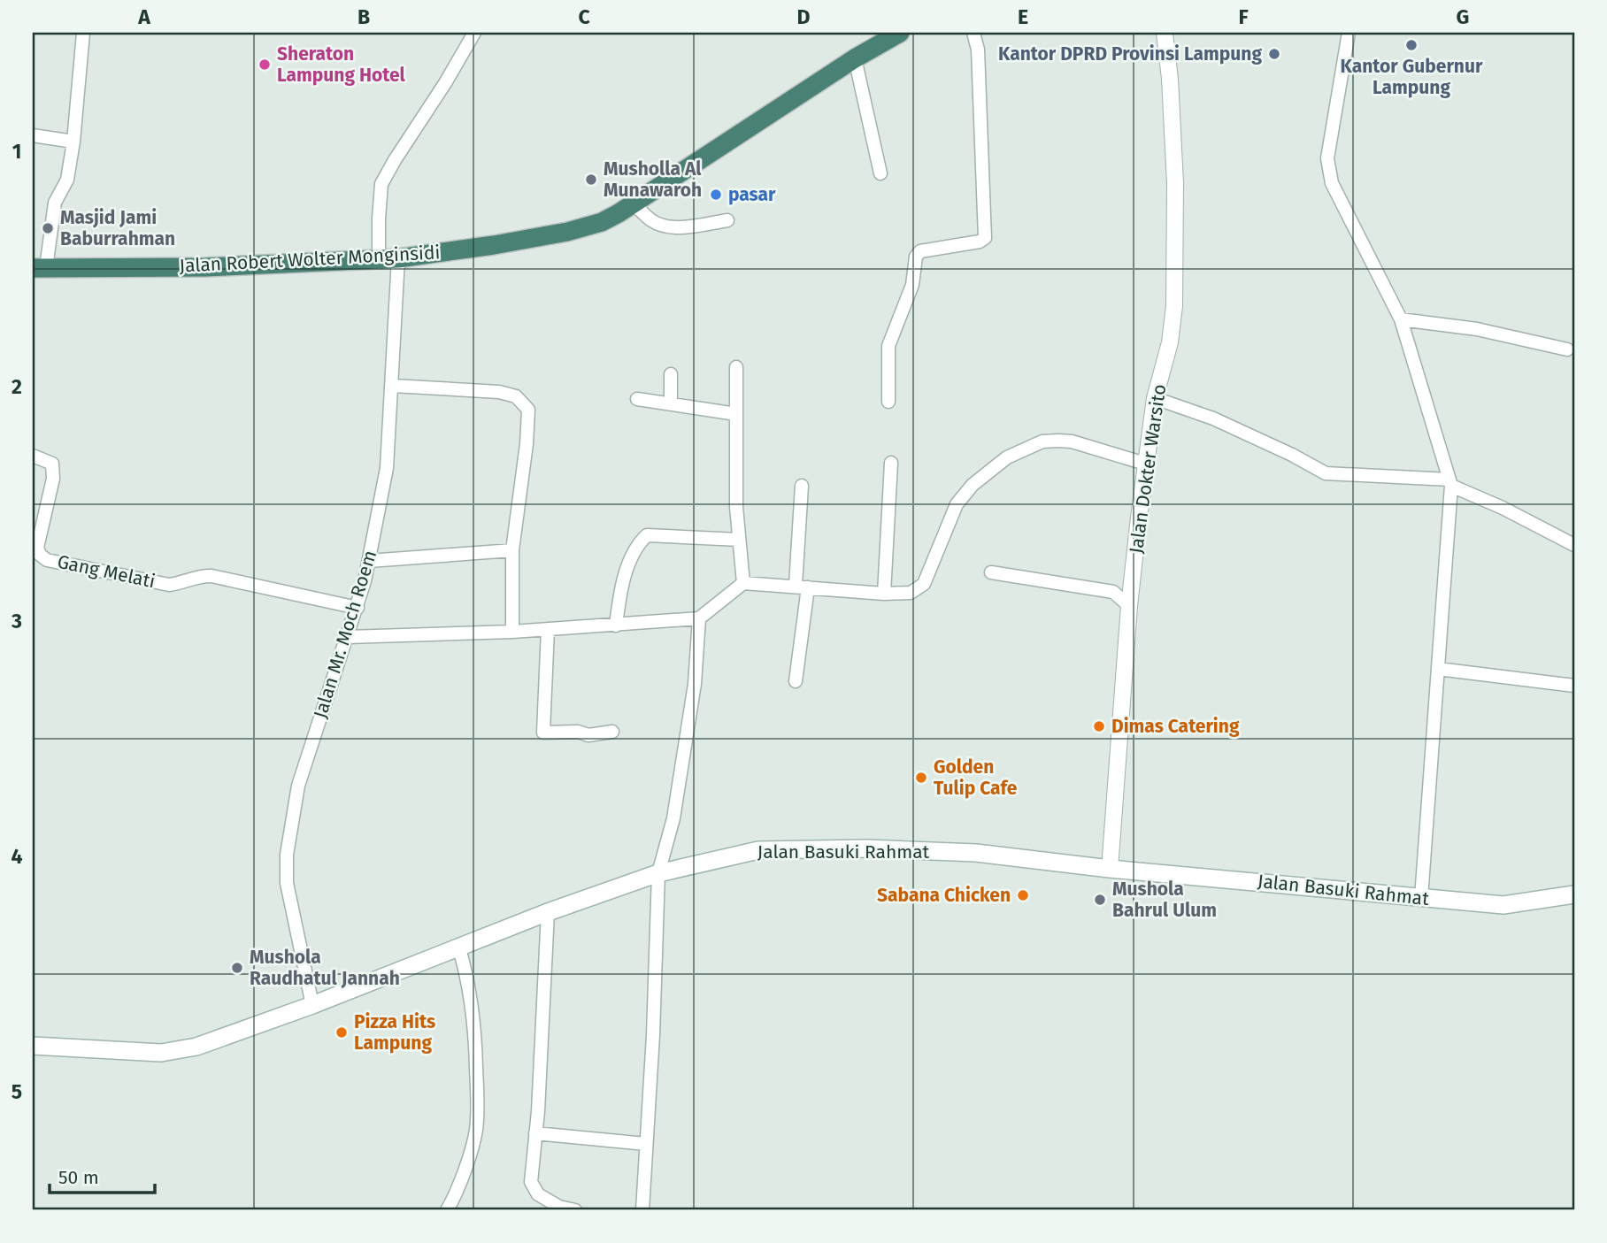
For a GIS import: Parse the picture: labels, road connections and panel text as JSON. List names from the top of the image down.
{
  "streets": {
    "highway": ["Jalan Robert Wolter Monginsidi"],
    "main road": ["Jalan Basuki Rahmat"],
    "street": ["Jalan Dokter Warsito", "Gang Melati", "Jalan Mr. Moch Roem"]
  },
  "crossings": [
    ["Jalan Robert Wolter Monginsidi", "Jalan Mr. Moch Roem"],
    ["Jalan Dokter Warsito", "Jalan Basuki Rahmat"],
    ["Gang Melati", "Jalan Mr. Moch Roem"],
    ["Jalan Mr. Moch Roem", "Jalan Basuki Rahmat"]
  ],
  "places": [
    "Kantor Gubernur Lampung",
    "Kantor DPRD Provinsi Lampung",
    "Sheraton Lampung Hotel",
    "Musholla Al Munawaroh",
    "pasar",
    "Masjid Jami Baburrahman",
    "Dimas Catering",
    "Golden Tulip Cafe",
    "Sabana Chicken",
    "Mushola Bahrul Ulum",
    "Mushola Raudhatul Jannah",
    "Pizza Hits Lampung"
  ],
  "scale_bar": "50 m",
  "grid": {
    "columns": [
      "A",
      "B",
      "C",
      "D",
      "E",
      "F",
      "G"
    ],
    "rows": [
      "1",
      "2",
      "3",
      "4",
      "5"
    ]
  }
}
